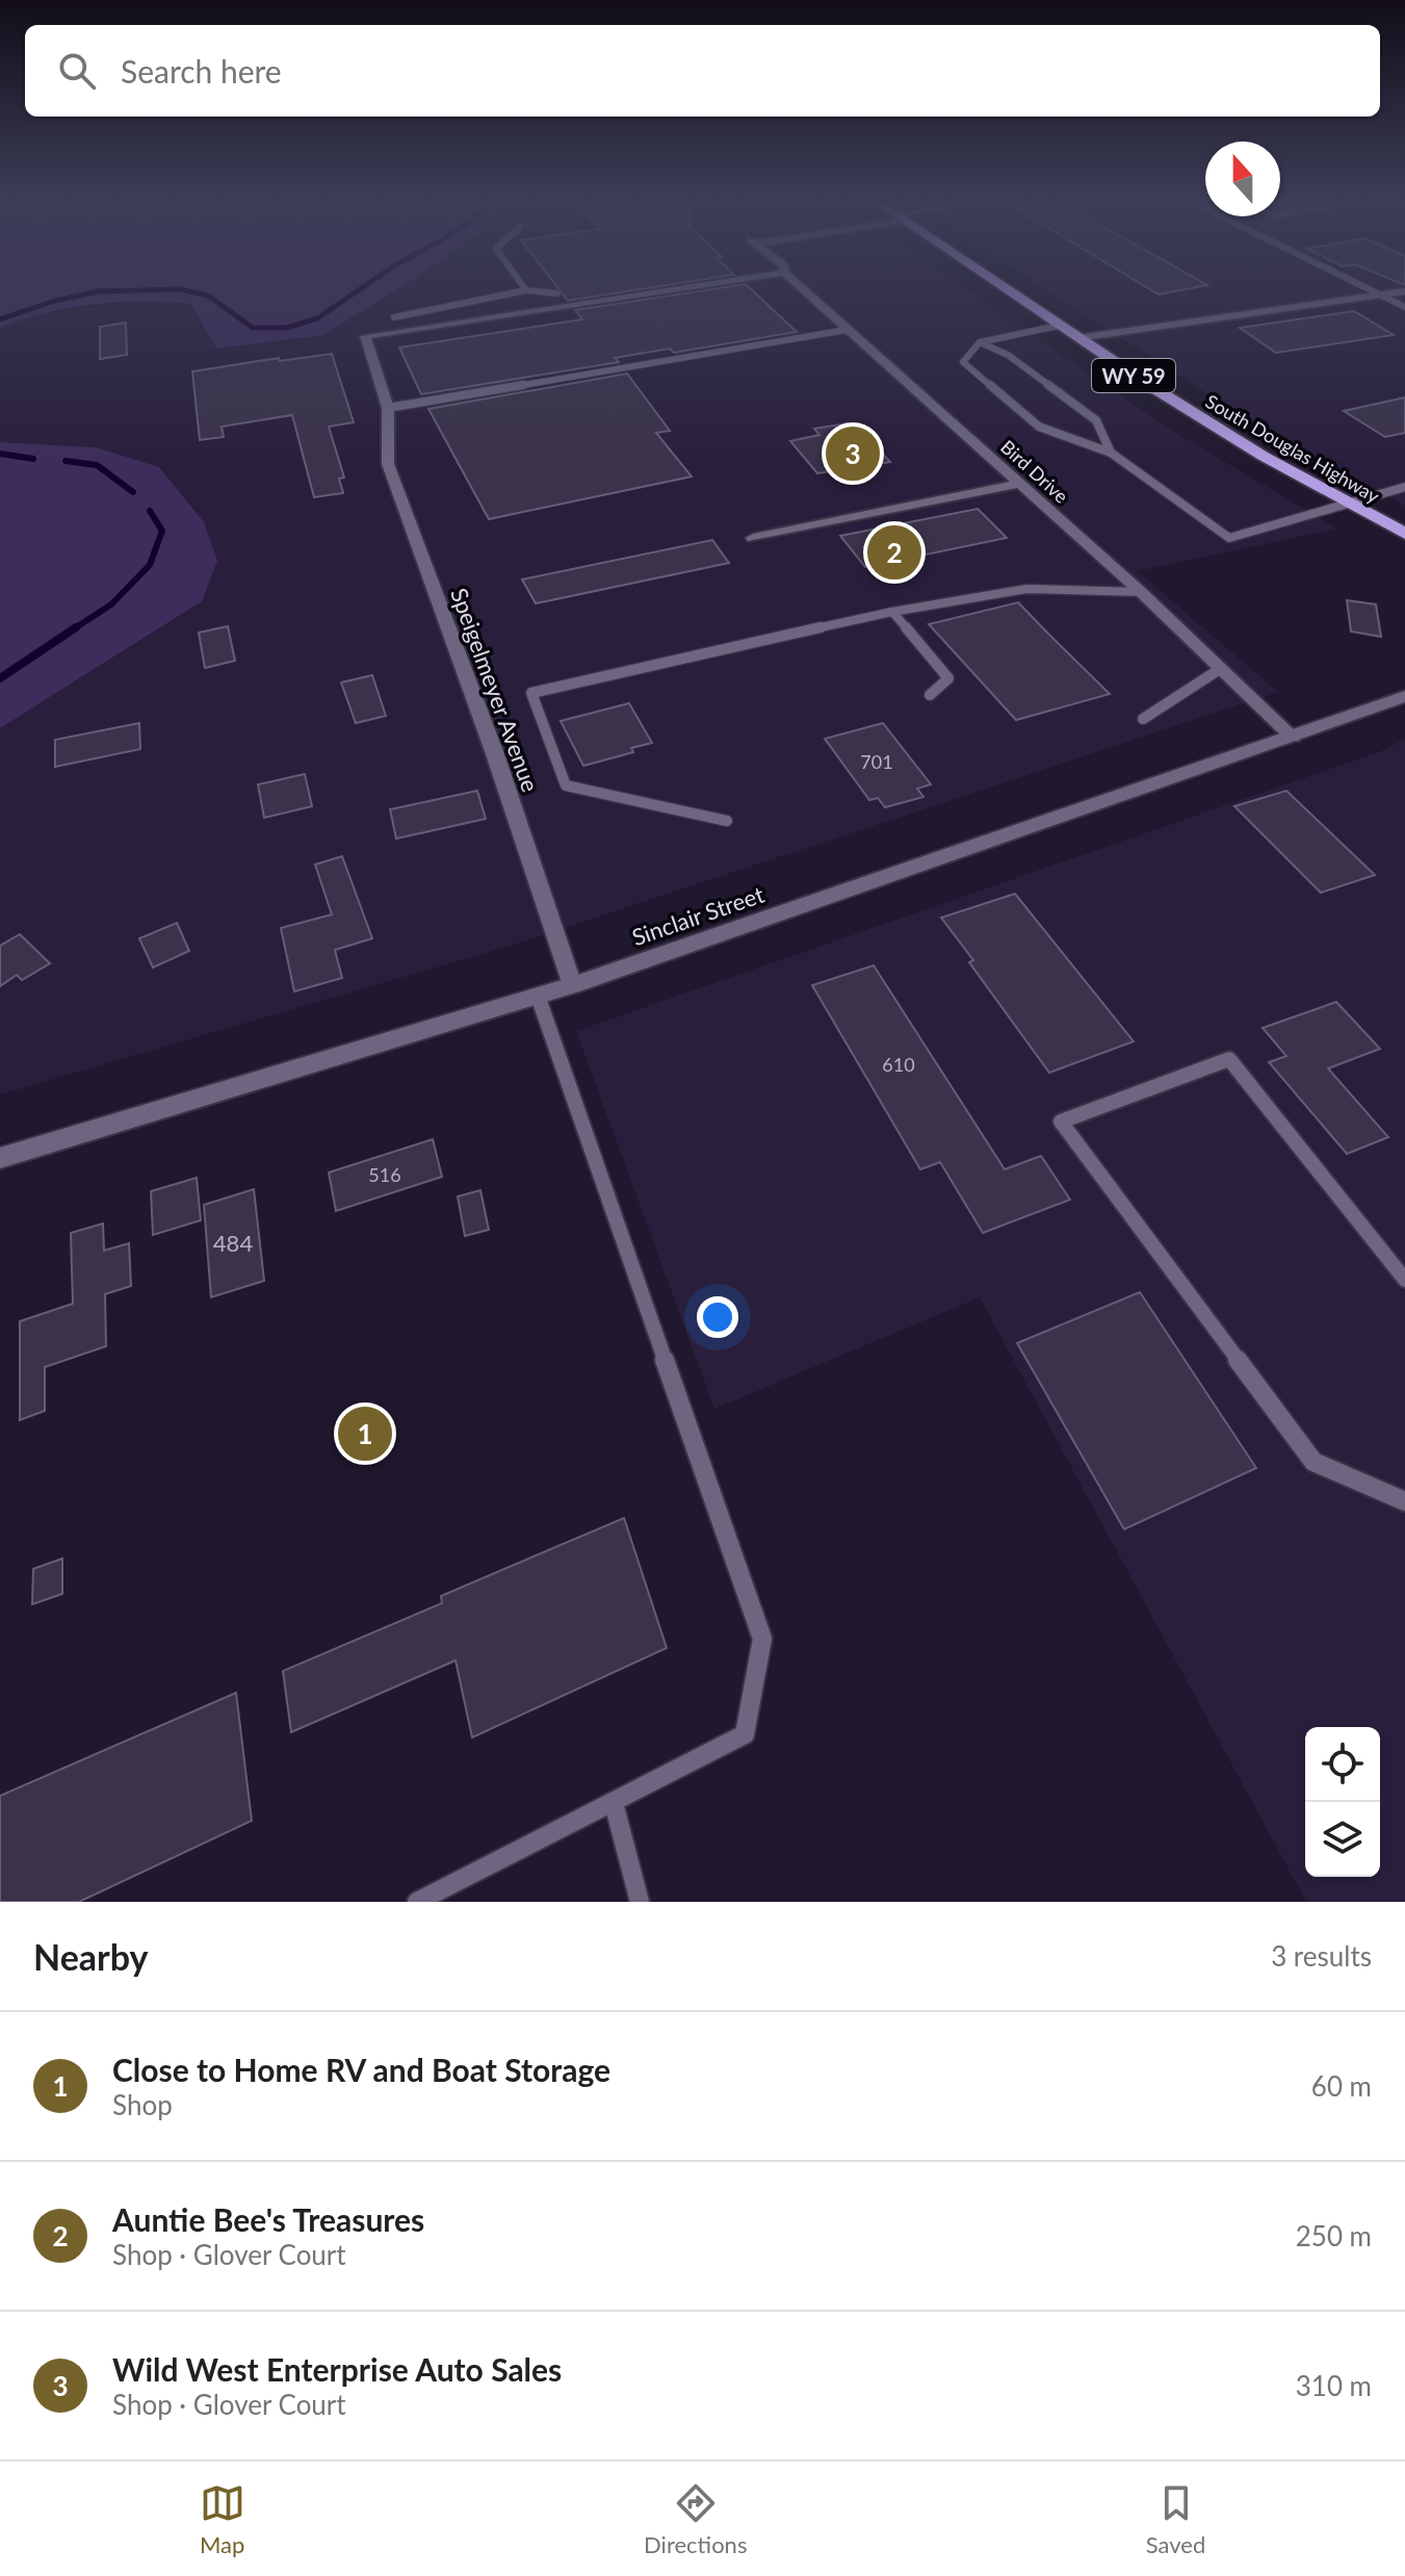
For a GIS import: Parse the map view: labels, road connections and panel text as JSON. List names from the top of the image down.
{
  "streets": {
    "highway": ["WY 59", "South Douglas Highway"],
    "street": ["Bird Drive", "Speigelmeyer Avenue", "Sinclair Street"]
  },
  "crossings": [
    ["Bird Drive", "Sinclair Street"],
    ["Speigelmeyer Avenue", "Sinclair Street"]
  ],
  "house_numbers": [
    "701",
    "610",
    "516",
    "484"
  ],
  "north": "top",
  "page": {
    "search": "Search here",
    "pins": ["3", "2", "1"],
    "heading": ["Nearby", "3 results"],
    "list": [
      {
        "mark": "1",
        "name": "Close to Home RV and Boat Storage",
        "note": "Shop",
        "value": "60 m"
      },
      {
        "mark": "2",
        "name": "Auntie Bee's Treasures",
        "note": "Shop · Glover Court",
        "value": "250 m"
      },
      {
        "mark": "3",
        "name": "Wild West Enterprise Auto Sales",
        "note": "Shop · Glover Court",
        "value": "310 m"
      }
    ],
    "nav": ["Map", "Directions", "Saved"]
  }
}
